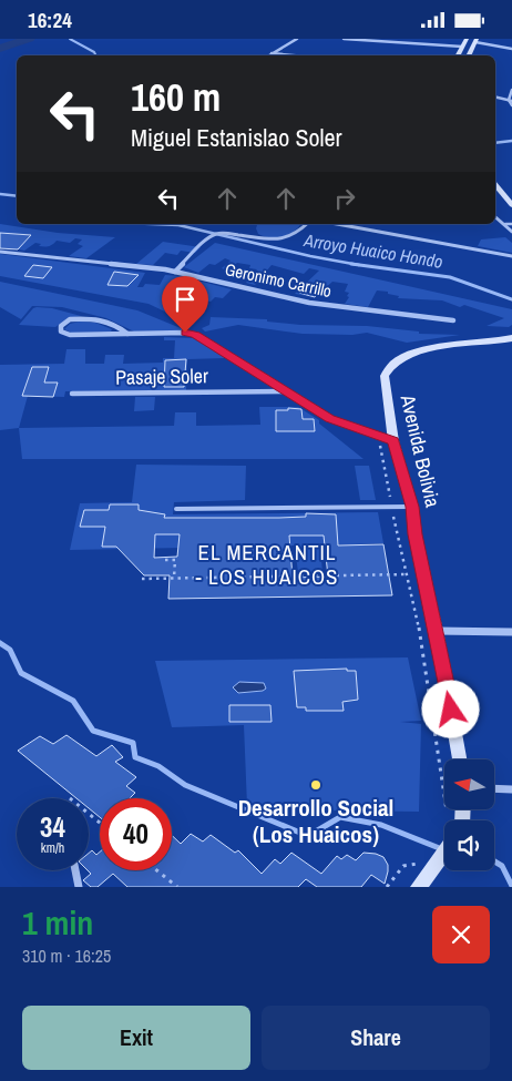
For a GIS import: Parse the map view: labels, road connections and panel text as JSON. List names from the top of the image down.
{
  "streets": {
    "street": ["Geronimo Carrillo", "Pasaje Soler", "Avenida Bolivia"]
  },
  "districts": ["EL MERCANTIL - LOS HUAICOS"],
  "water": ["Arroyo Huaico Hondo"],
  "places": ["Desarrollo Social (Los Huaicos)"],
  "north": "left",
  "page": {
    "status": "16:24",
    "turn": ["160 m", "Miguel Estanislao Soler"],
    "speed": "34 km/h",
    "limit": "40",
    "heading": ["1 min", "310 m · 16:25"],
    "buttons": ["Exit", "Share"]
  }
}
